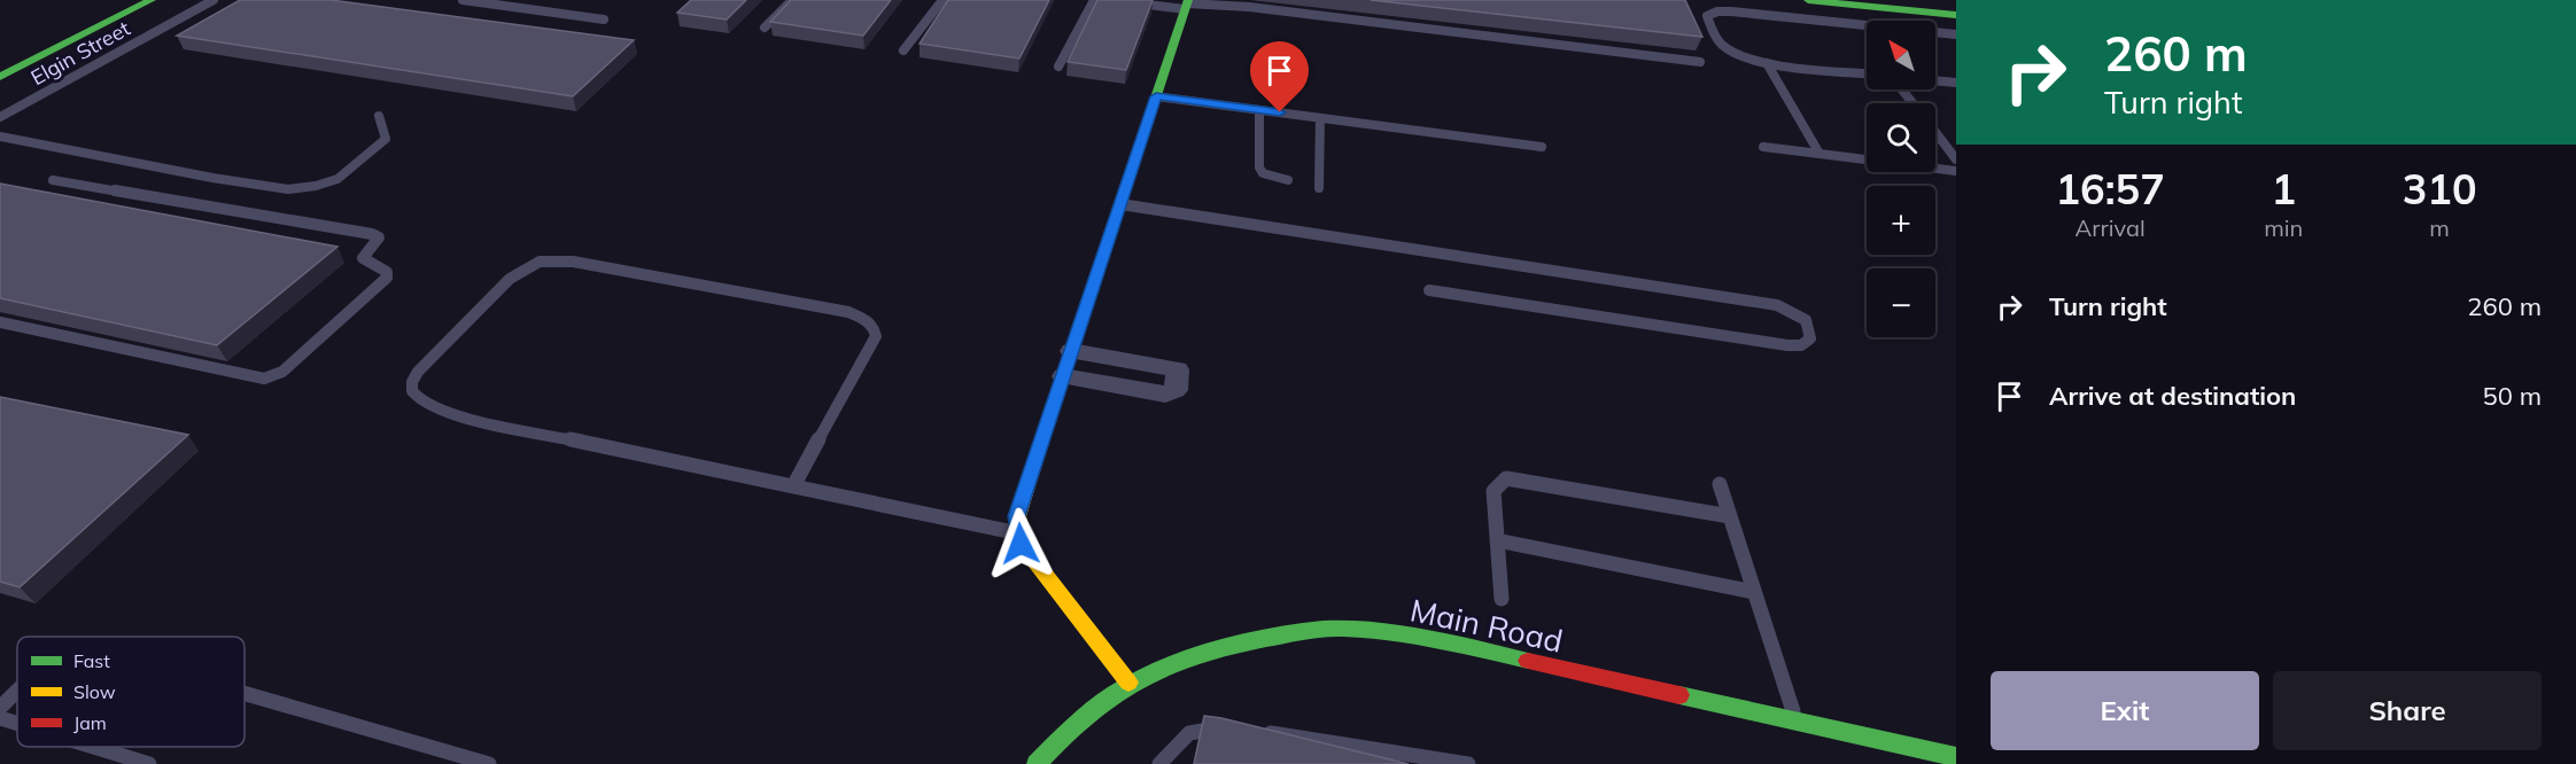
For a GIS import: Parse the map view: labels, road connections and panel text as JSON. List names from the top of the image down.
{
  "streets": {
    "street": ["Main Road"],
    "lane": ["Elgin Street"]
  },
  "legend": ["Fast", "Slow", "Jam"],
  "north": "top left",
  "page": {
    "turn": ["260 m", "Turn right"],
    "map_buttons": ["+", "−"],
    "eta": [
      "16:57",
      "Arrival",
      "1",
      "min",
      "310",
      "m"
    ],
    "list": [
      {
        "name": "Turn right",
        "value": "260 m"
      },
      {
        "name": "Arrive at destination",
        "value": "50 m"
      }
    ],
    "buttons": ["Exit", "Share"]
  }
}
